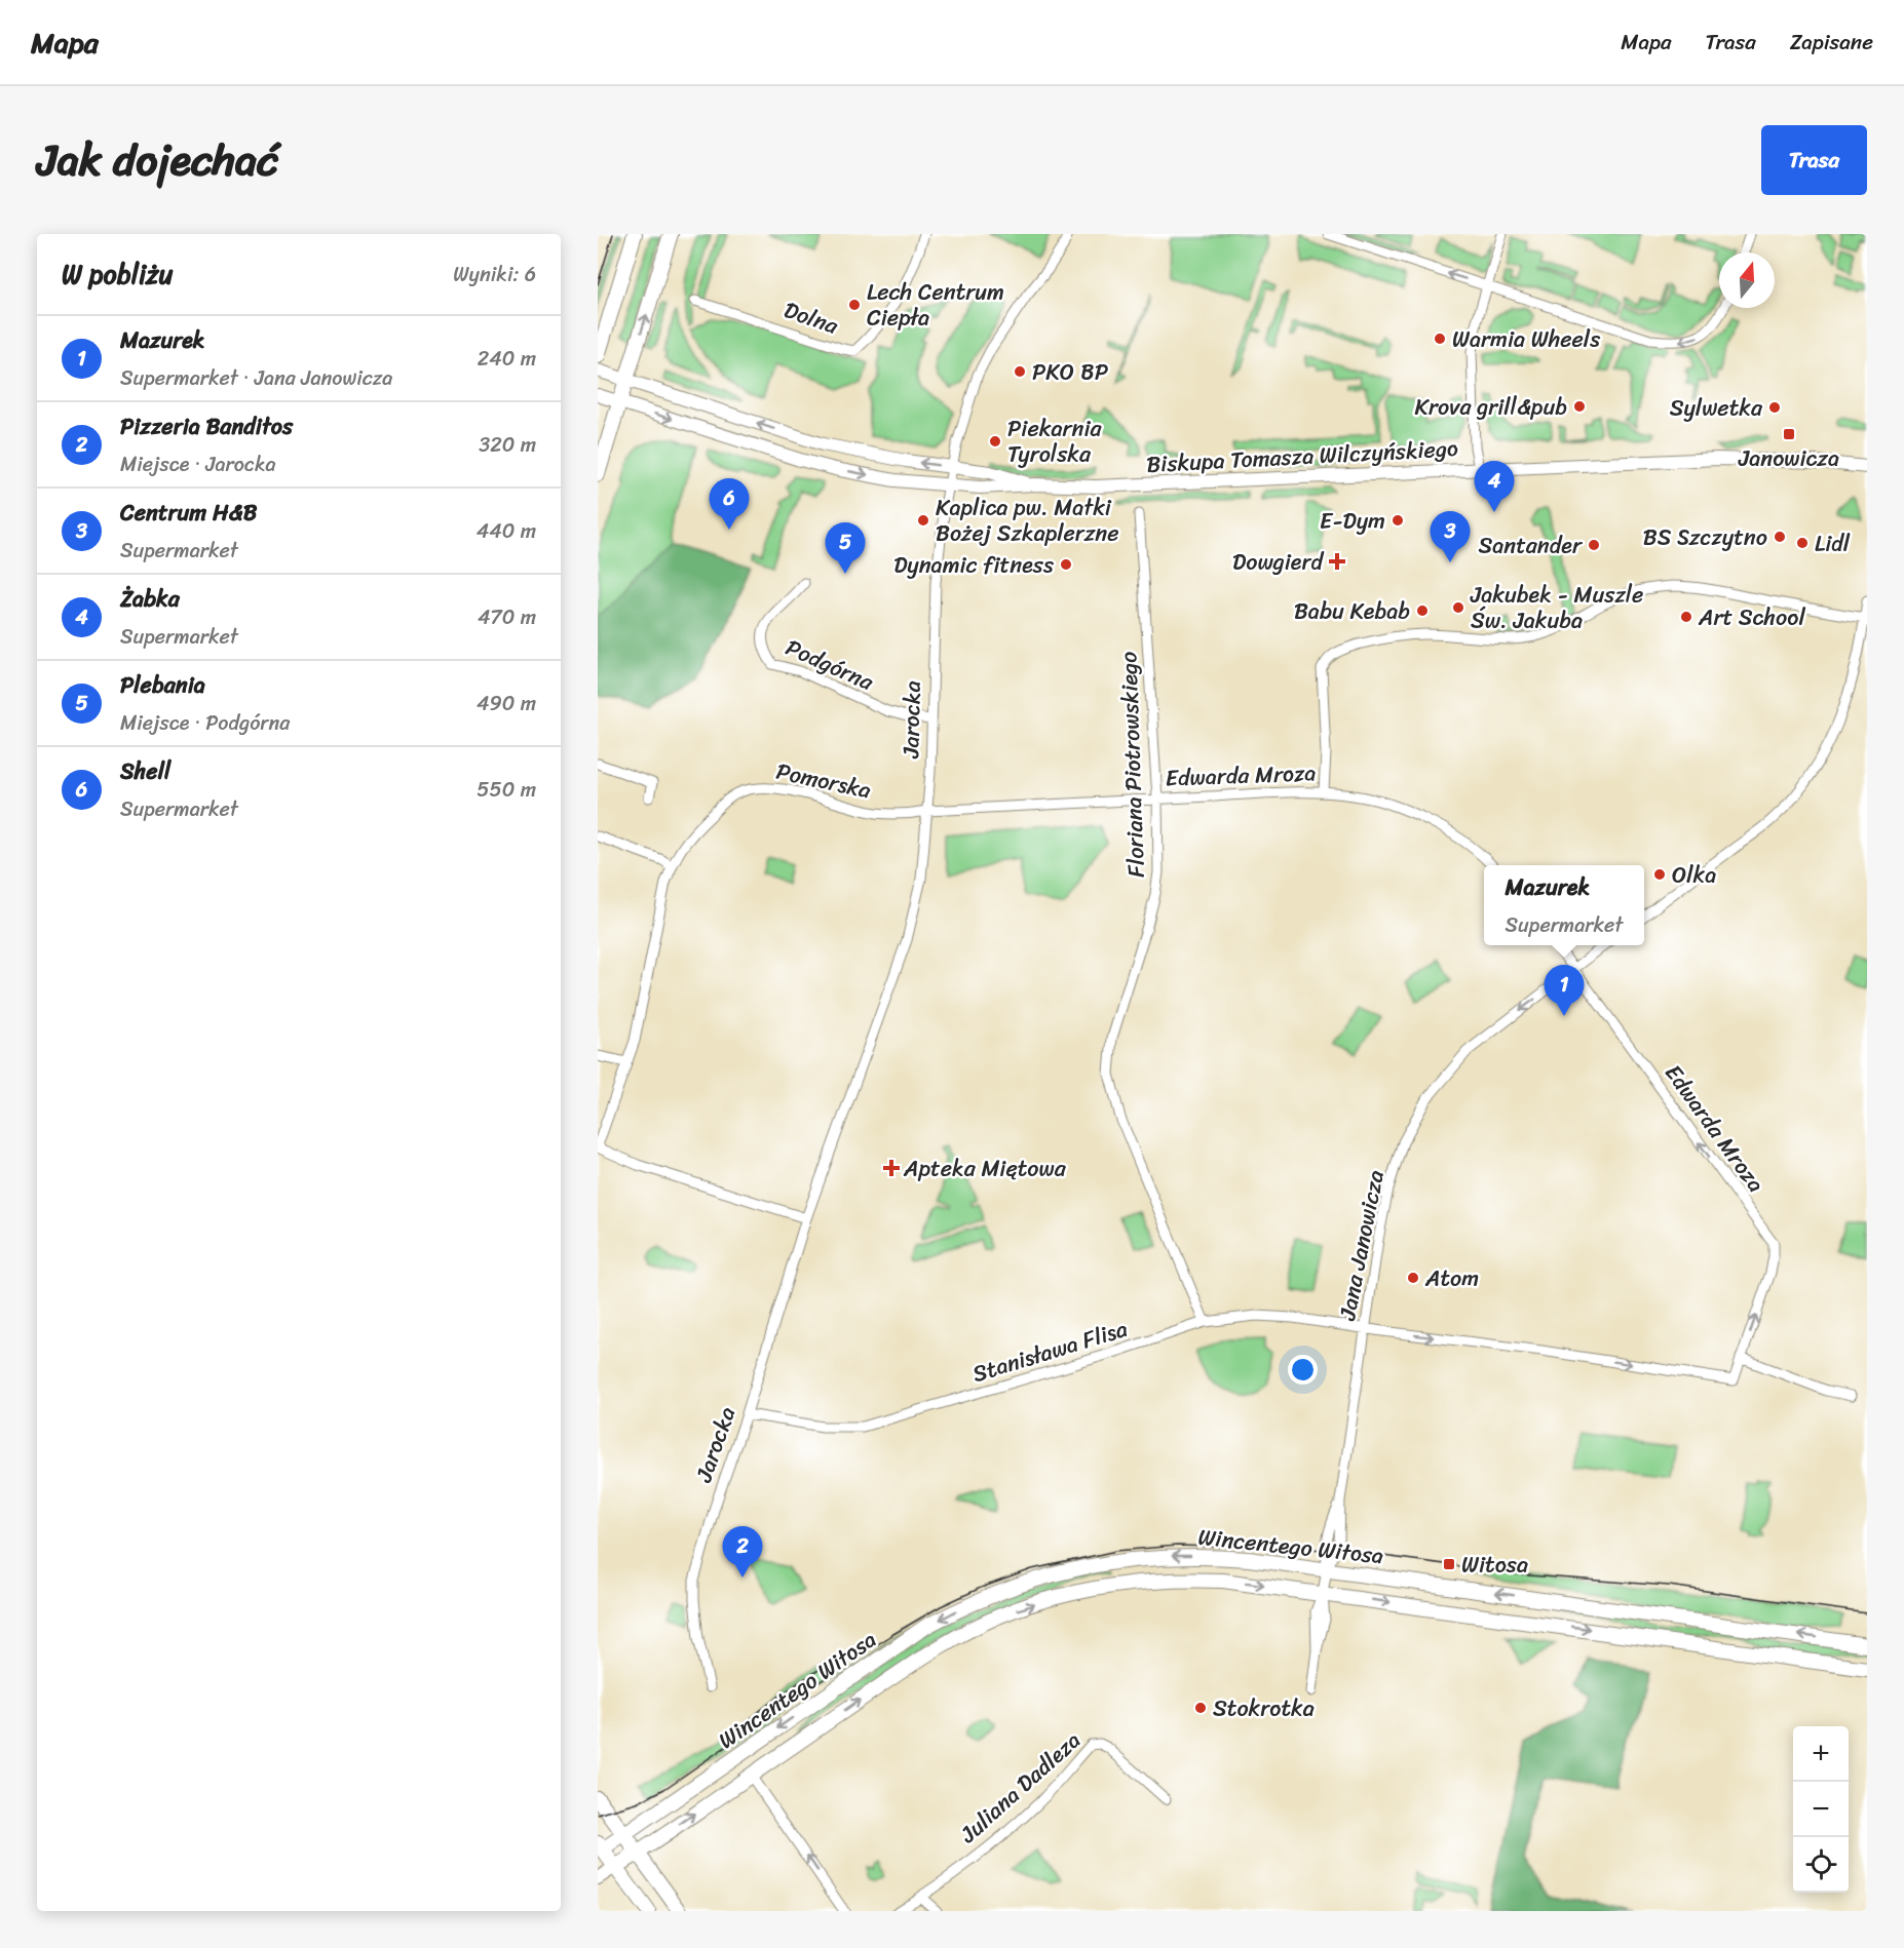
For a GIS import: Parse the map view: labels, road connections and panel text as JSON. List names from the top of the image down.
{
  "streets": {
    "main road": ["Wincentego Witosa"],
    "street": [
      "Dolna",
      "Biskupa Tomasza Wilczyńskiego",
      "Podgórna",
      "Jarocka",
      "Floriana Piotrowskiego",
      "Edwarda Mroza",
      "Pomorska",
      "Jana Janowicza",
      "Stanisława Flisa",
      "Juliana Dadleza"
    ]
  },
  "crossings": [
    ["Biskupa Tomasza Wilczyńskiego", "Jarocka"],
    ["Podgórna", "Jarocka"],
    ["Jarocka", "Edwarda Mroza"],
    ["Jarocka", "Pomorska"],
    ["Jarocka", "Stanisława Flisa"],
    ["Floriana Piotrowskiego", "Edwarda Mroza"],
    ["Floriana Piotrowskiego", "Stanisława Flisa"],
    ["Edwarda Mroza", "Pomorska"],
    ["Edwarda Mroza", "Jana Janowicza"],
    ["Edwarda Mroza", "Stanisława Flisa"],
    ["Jana Janowicza", "Stanisława Flisa"],
    ["Jana Janowicza", "Wincentego Witosa"]
  ],
  "one_way": ["Jana Janowicza"],
  "places": {
    "other": [
      "Lech Centrum Ciepła",
      "Warmia Wheels",
      "PKO BP",
      "Krova grill&pub",
      "Sylwetka",
      "Piekarnia Tyrolska",
      "Kaplica pw. Matki Bożej Szkaplerzne",
      "E-Dym",
      "BS Szczytno",
      "Lidl",
      "Santander",
      "Dynamic fitness",
      "Jakubek - Muszle Św. Jakuba",
      "Babu Kebab",
      "Art School",
      "Olka",
      "Atom",
      "Stokrotka"
    ],
    "transit": ["Janowicza", "Witosa"],
    "health": ["Dowgierd", "Apteka Miętowa"]
  },
  "north": "top",
  "page": {
    "header": "Mapa",
    "nav": ["Mapa", "Trasa", "Zapisane"],
    "title": "Jak dojechać",
    "buttons": "Trasa",
    "heading": ["W pobliżu", "Wyniki: 6"],
    "list": [
      {
        "mark": "1",
        "name": "Mazurek",
        "note": "Supermarket · Jana Janowicza",
        "value": "240 m"
      },
      {
        "mark": "2",
        "name": "Pizzeria Banditos",
        "note": "Miejsce · Jarocka",
        "value": "320 m"
      },
      {
        "mark": "3",
        "name": "Centrum H&B",
        "note": "Supermarket",
        "value": "440 m"
      },
      {
        "mark": "4",
        "name": "Żabka",
        "note": "Supermarket",
        "value": "470 m"
      },
      {
        "mark": "5",
        "name": "Plebania",
        "note": "Miejsce · Podgórna",
        "value": "490 m"
      },
      {
        "mark": "6",
        "name": "Shell",
        "note": "Supermarket",
        "value": "550 m"
      }
    ],
    "pins": [
      "4",
      "6",
      "3",
      "5",
      "1",
      "2"
    ],
    "popup": ["Mazurek", "Supermarket"],
    "map_buttons": ["+", "−"]
  }
}
